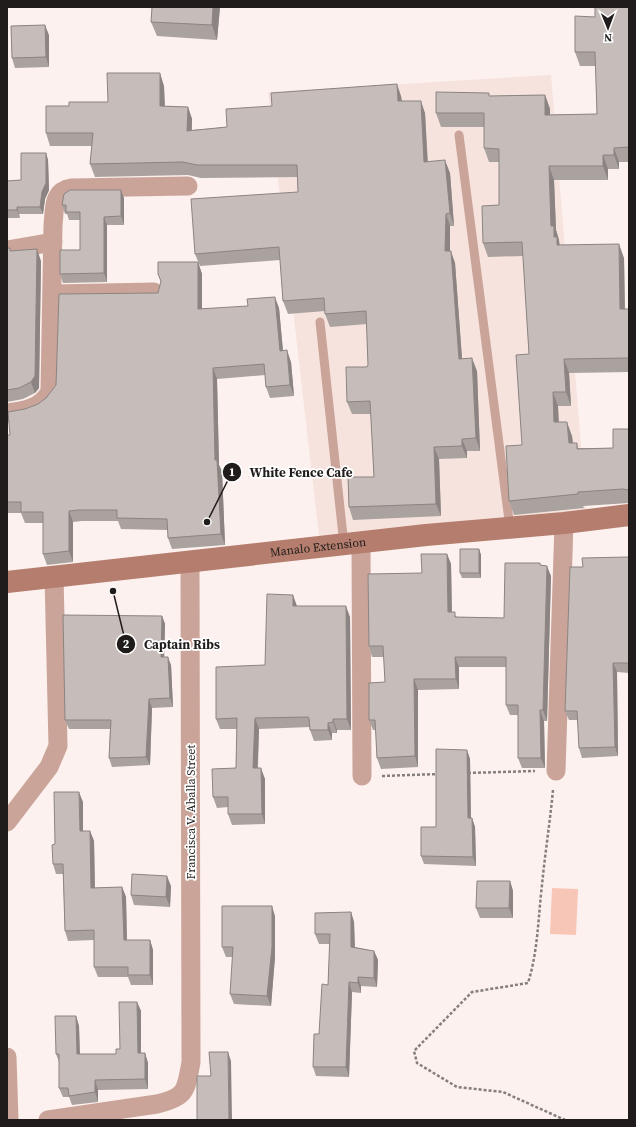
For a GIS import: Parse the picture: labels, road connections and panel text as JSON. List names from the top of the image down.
{
  "streets": {
    "street": ["Manalo Extension", "Francisca V. Aballa Street"]
  },
  "crossings": [
    ["Manalo Extension", "Francisca V. Aballa Street"]
  ],
  "places": ["White Fence Cafe", "Captain Ribs"],
  "north": "bottom"
}
